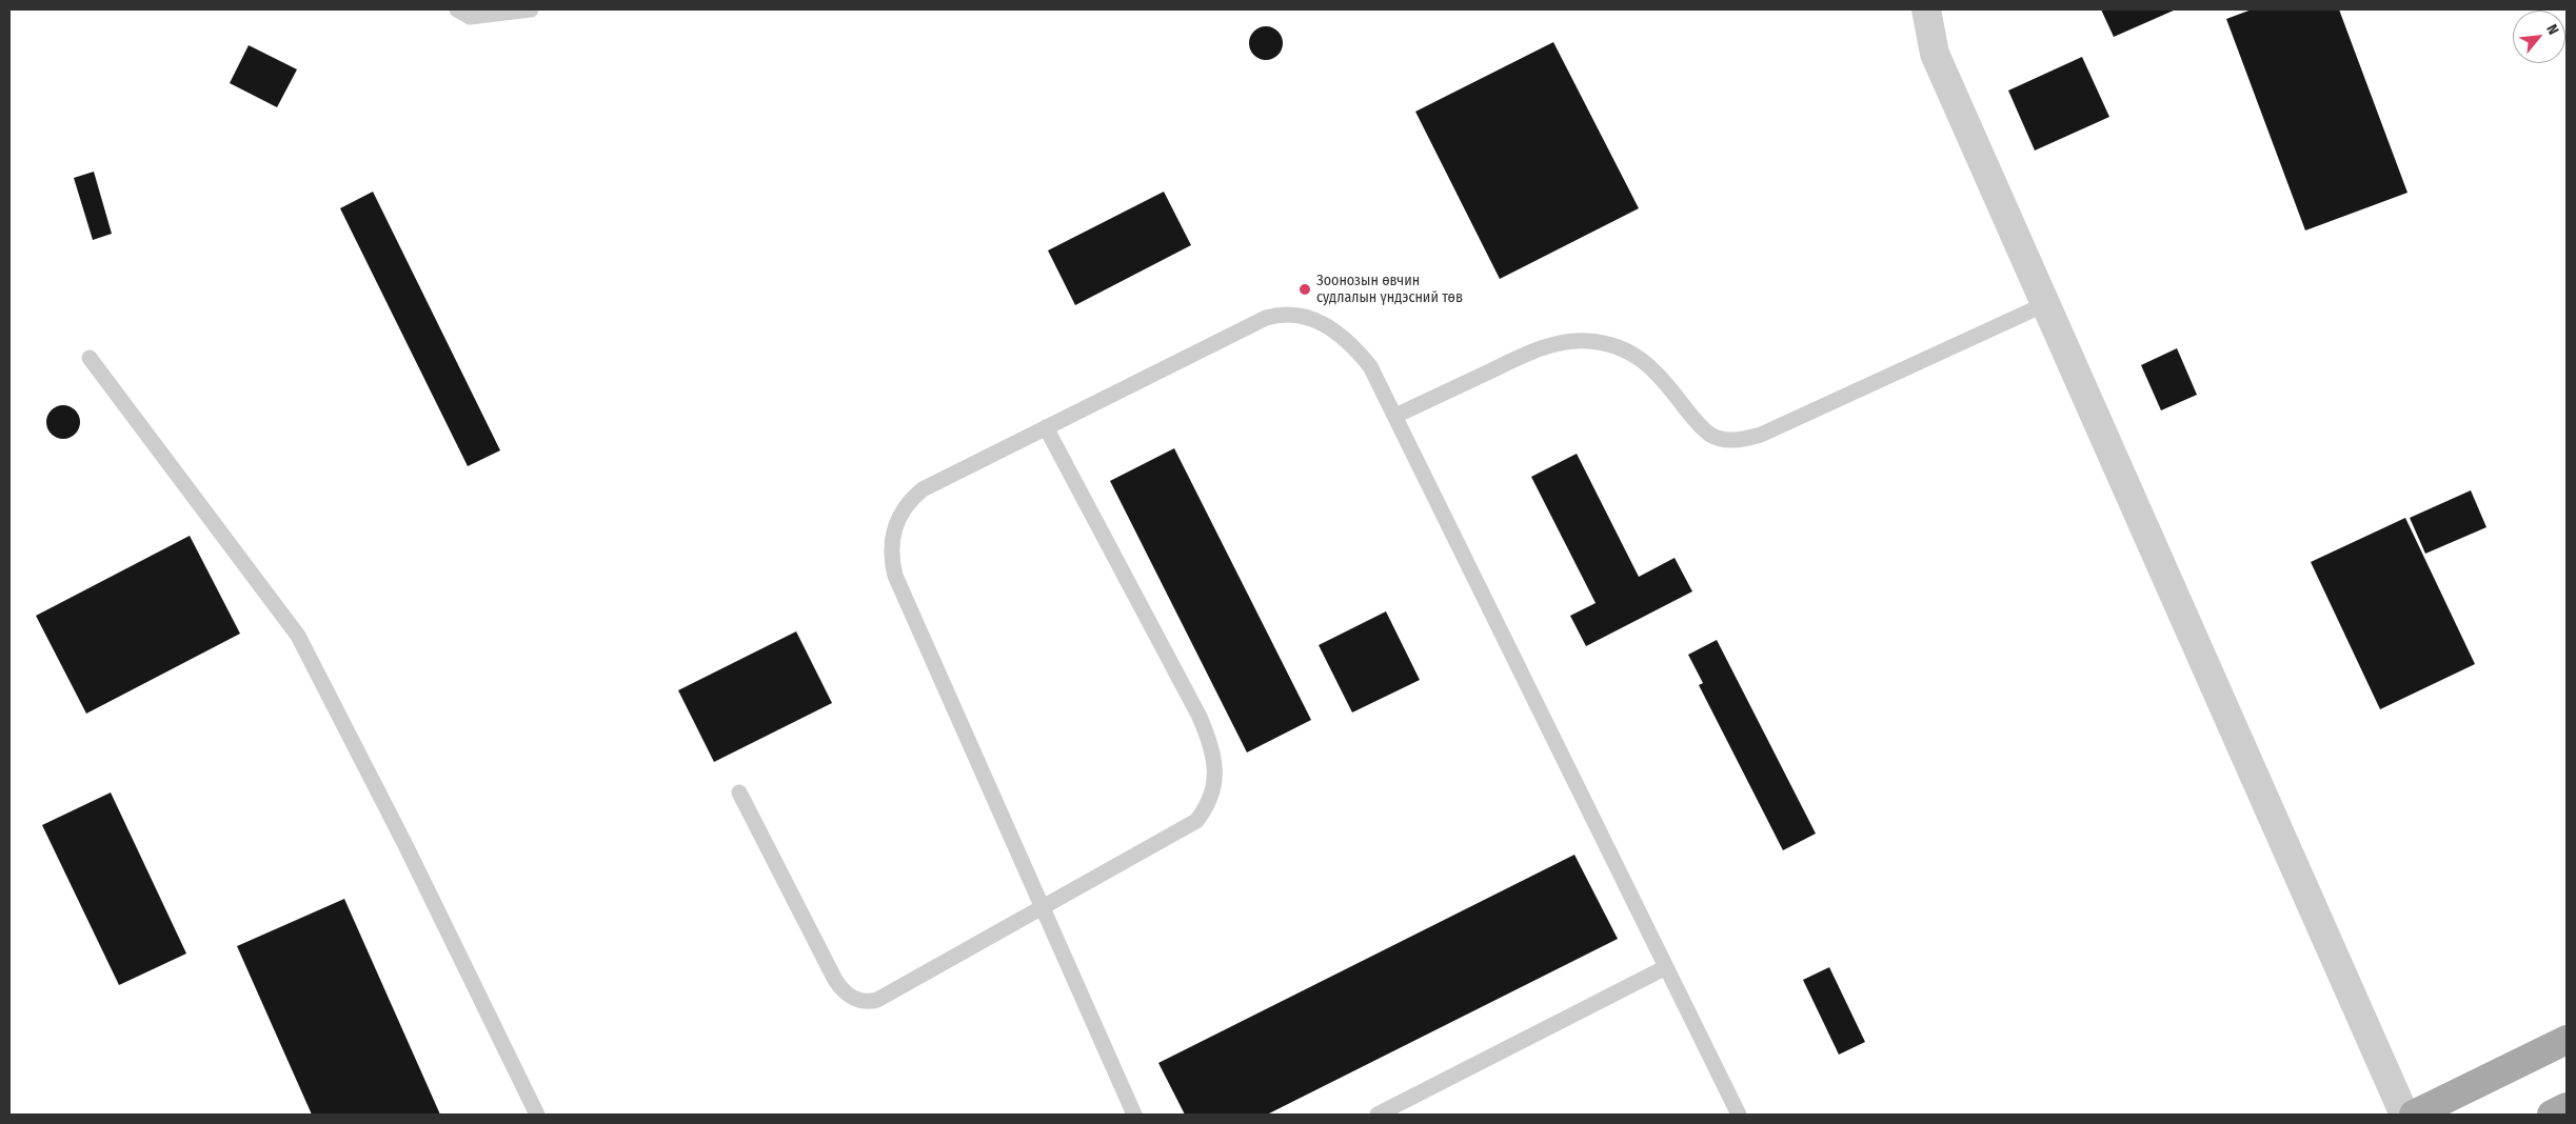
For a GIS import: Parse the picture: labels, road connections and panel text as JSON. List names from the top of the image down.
{
  "places": ["Зоонозын өвчин судлалын үндэсний төв"],
  "north": "top right"
}
